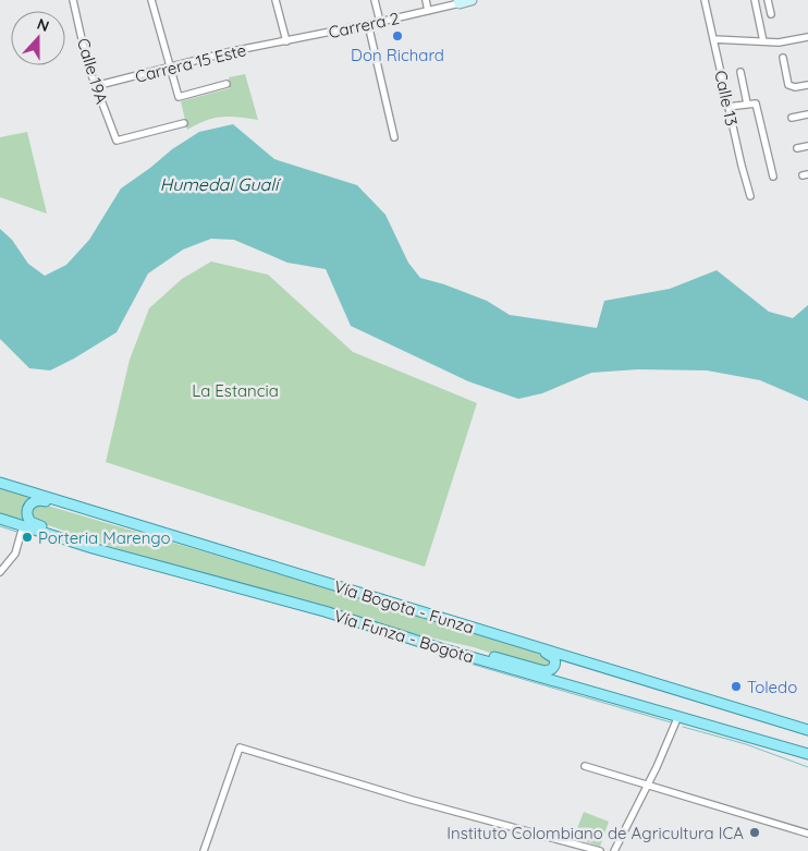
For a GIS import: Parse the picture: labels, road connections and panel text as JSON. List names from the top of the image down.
{
  "streets": {
    "main road": ["Vía Bogota - Funza", "Vía Funza - Bogota"],
    "street": [
      "Carrera 2",
      "Carrera 15 Este",
      "Calle 19A",
      "Calle 13"
    ]
  },
  "crossings": [
    ["Carrera 2", "Carrera 15 Este"],
    ["Carrera 15 Este", "Calle 19A"]
  ],
  "water": ["Humedal Gualí"],
  "parks": ["La Estancia"],
  "places": [
    "Don Richard",
    "Porteria Marengo",
    "Toledo",
    "Instituto Colombiano de Agricultura ICA"
  ],
  "north": "top"
}
